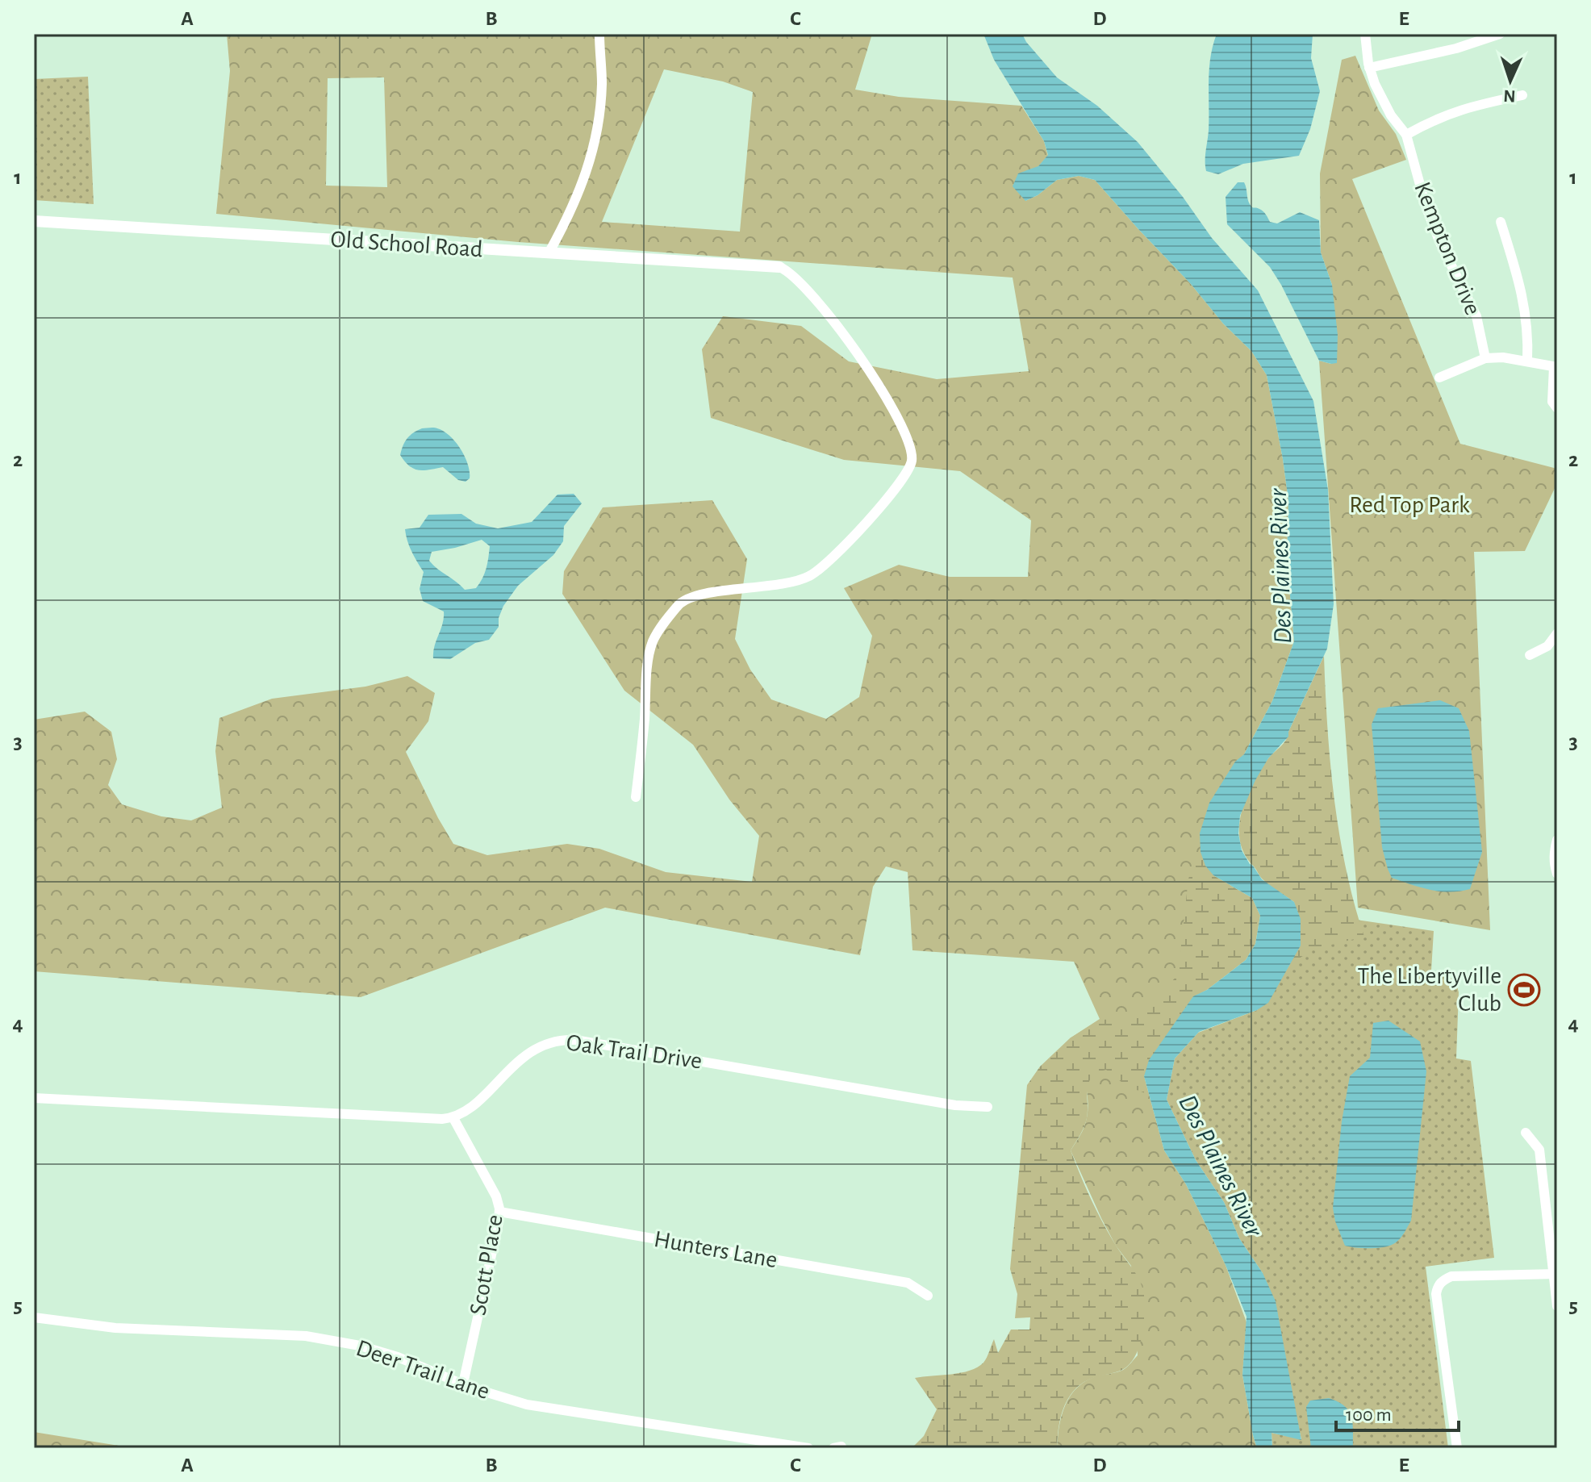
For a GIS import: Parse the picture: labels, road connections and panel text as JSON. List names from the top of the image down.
{
  "streets": {
    "street": [
      "Old School Road",
      "Kempton Drive",
      "Oak Trail Drive",
      "Hunters Lane",
      "Scott Place",
      "Deer Trail Lane"
    ]
  },
  "crossings": [
    ["Oak Trail Drive", "Scott Place"],
    ["Hunters Lane", "Scott Place"],
    ["Scott Place", "Deer Trail Lane"]
  ],
  "water": ["Des Plaines River"],
  "parks": ["Red Top Park"],
  "places": {
    "sports": ["The Libertyville Club"]
  },
  "scale_bar": "100 m",
  "north": "bottom",
  "grid": {
    "columns": [
      "A",
      "B",
      "C",
      "D",
      "E"
    ],
    "rows": [
      "1",
      "2",
      "3",
      "4",
      "5"
    ]
  }
}
